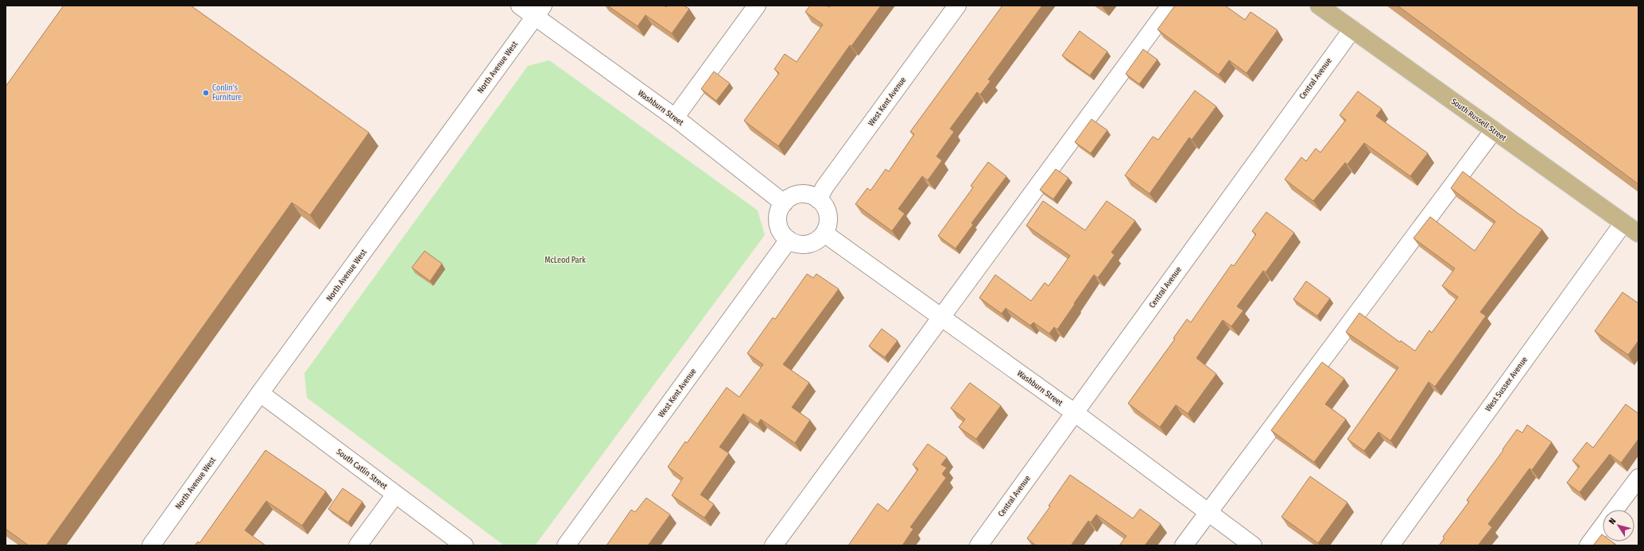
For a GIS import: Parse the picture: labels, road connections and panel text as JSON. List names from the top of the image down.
{
  "streets": {
    "main road": ["South Russell Street"],
    "street": [
      "North Avenue West",
      "Central Avenue",
      "West Kent Avenue",
      "Washburn Street",
      "West Sussex Avenue",
      "South Catlin Street"
    ]
  },
  "crossings": [
    ["North Avenue West", "Washburn Street"],
    ["North Avenue West", "South Catlin Street"],
    ["Central Avenue", "Washburn Street"],
    ["Central Avenue", "South Russell Street"],
    ["West Kent Avenue", "Washburn Street"],
    ["South Russell Street", "West Sussex Avenue"]
  ],
  "parks": ["McLeod Park"],
  "places": ["Conlin's Furniture"],
  "north": "top left"
}
